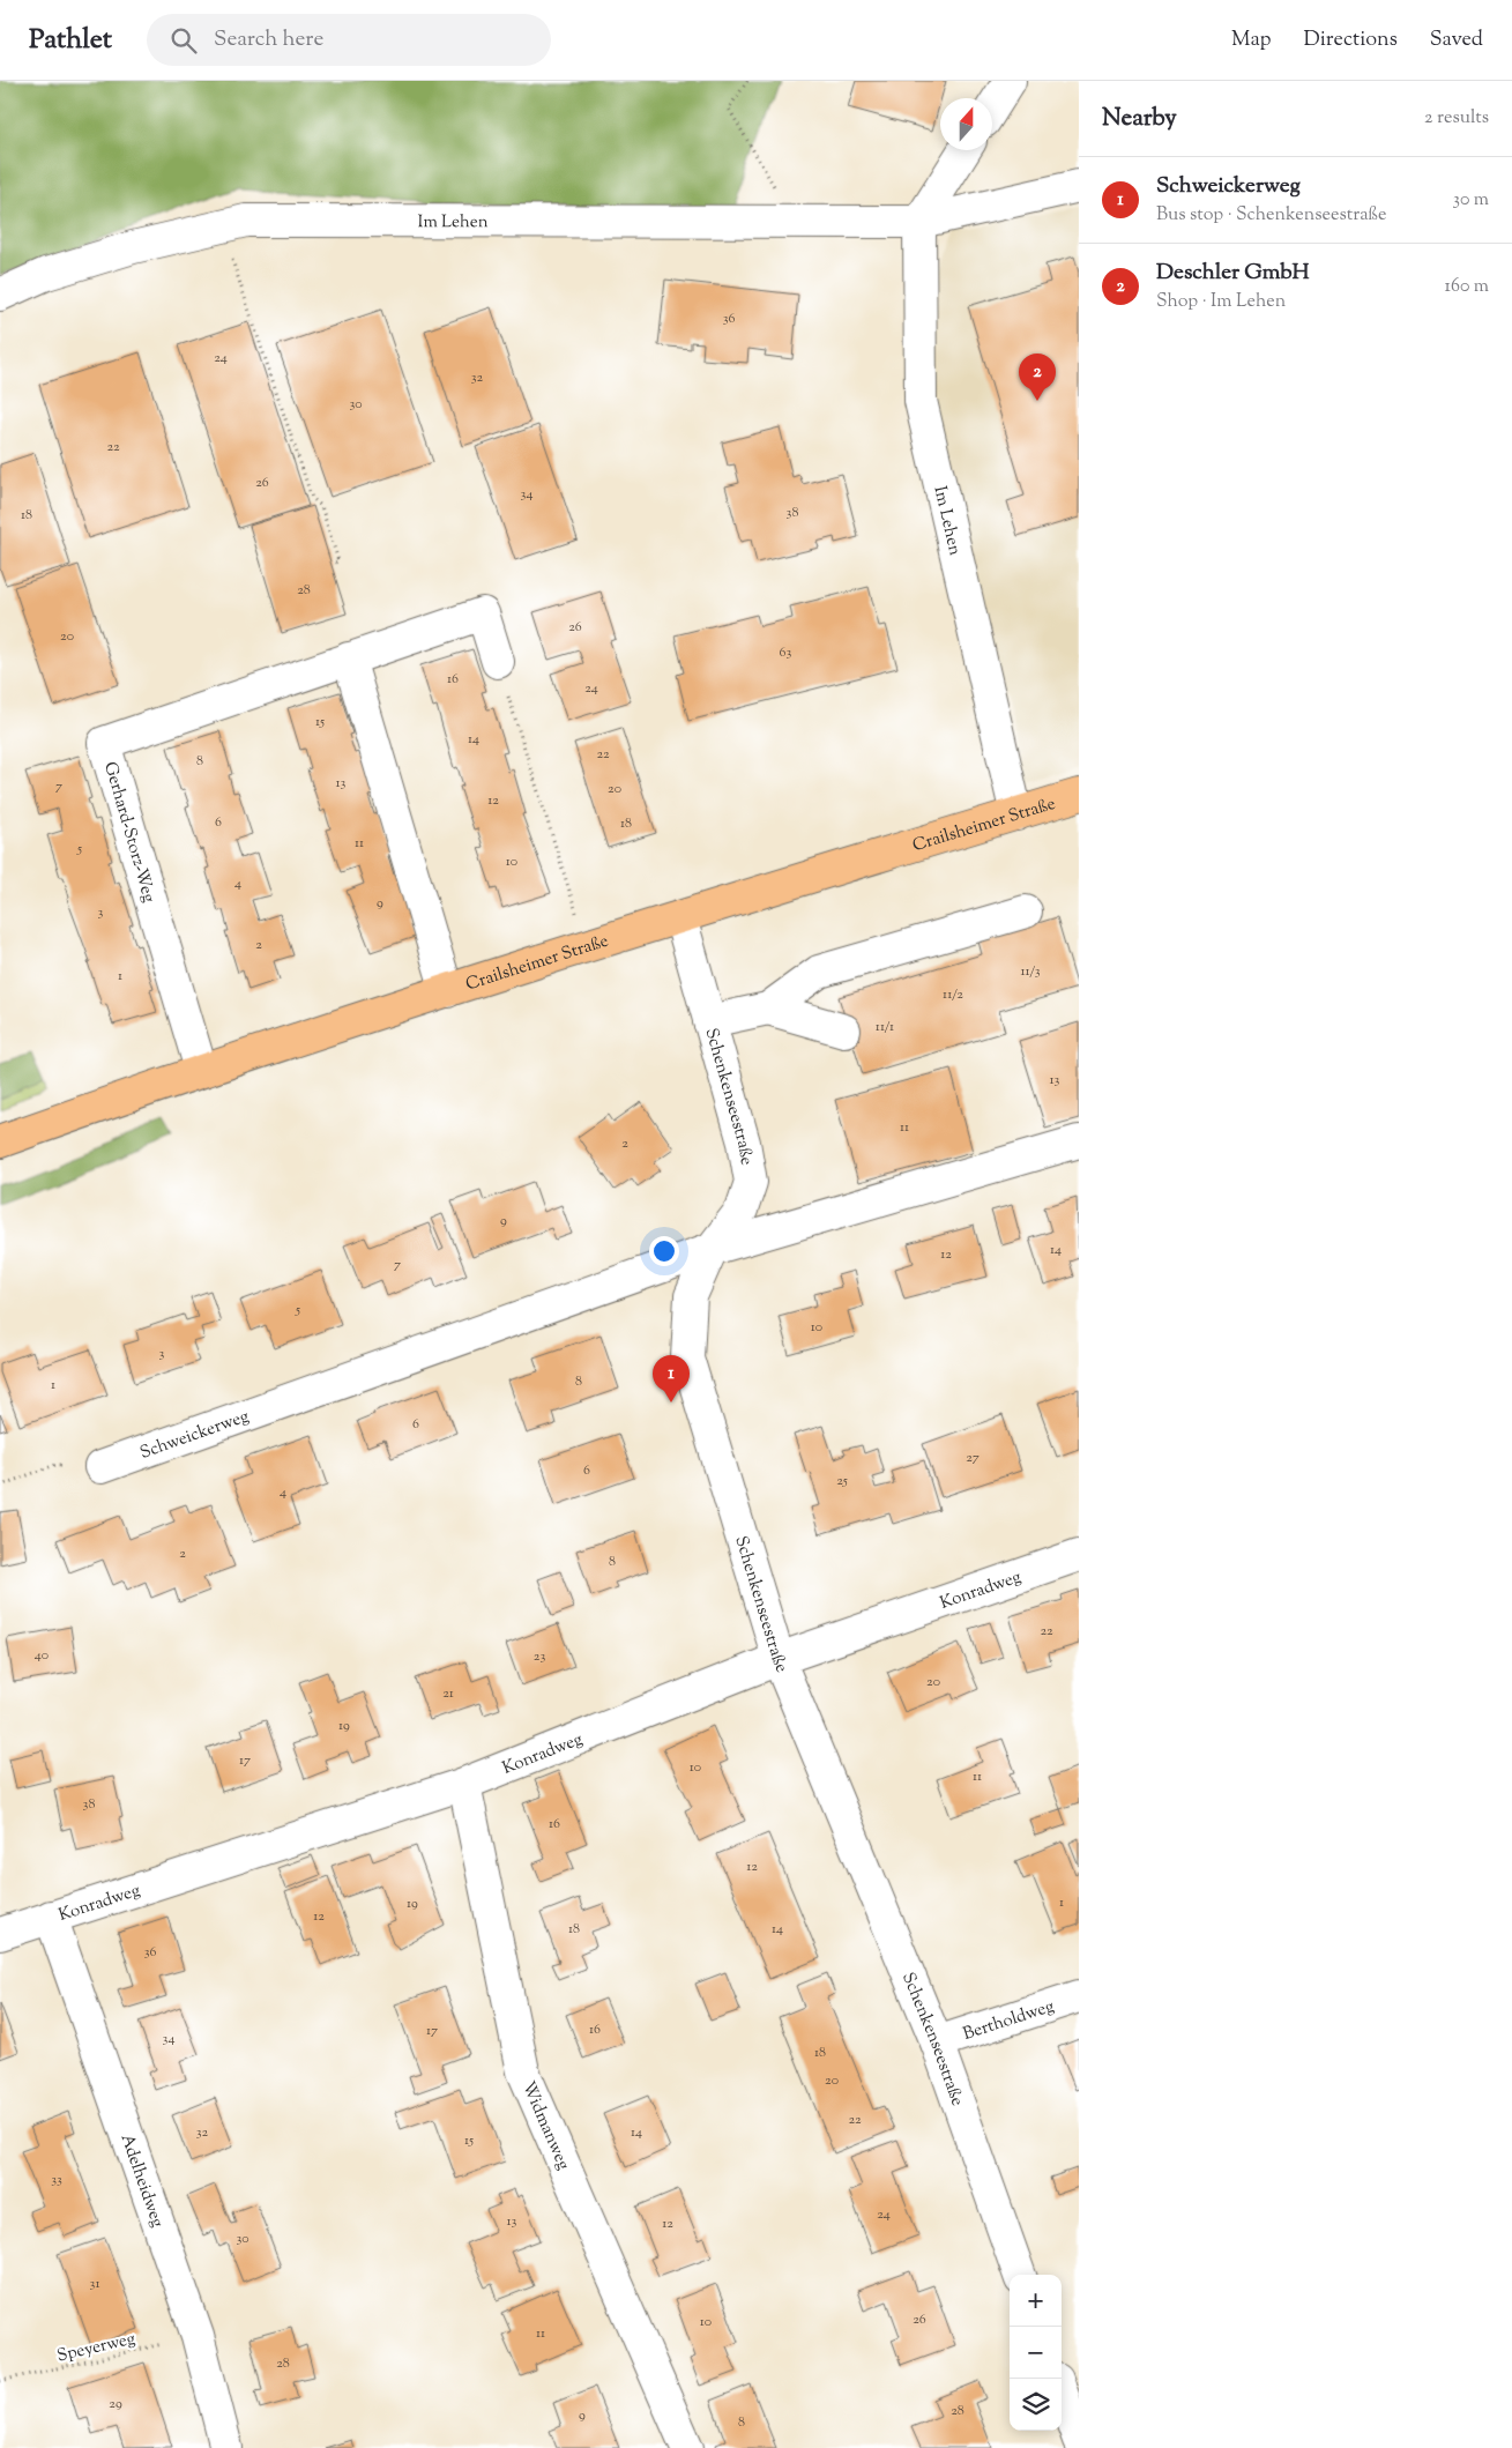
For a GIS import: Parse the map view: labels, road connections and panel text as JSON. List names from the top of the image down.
{
  "streets": {
    "main road": ["Crailsheimer Straße"],
    "street": [
      "Im Lehen",
      "Gerhard-Storz-Weg",
      "Schenkenseestraße",
      "Schweickerweg",
      "Konradweg",
      "Bertholdweg",
      "Widmanweg",
      "Adelheidweg"
    ],
    "path": ["Speyerweg"]
  },
  "crossings": [
    ["Im Lehen", "Crailsheimer Straße"],
    ["Crailsheimer Straße", "Gerhard-Storz-Weg"],
    ["Crailsheimer Straße", "Schenkenseestraße"],
    ["Schenkenseestraße", "Schweickerweg"],
    ["Schenkenseestraße", "Konradweg"],
    ["Schenkenseestraße", "Bertholdweg"],
    ["Konradweg", "Widmanweg"],
    ["Konradweg", "Adelheidweg"],
    ["Adelheidweg", "Speyerweg"]
  ],
  "house_numbers": [
    "36",
    "24",
    "32",
    "30",
    "22",
    "26",
    "34",
    "38",
    "18",
    "28",
    "26",
    "20",
    "63",
    "16",
    "24",
    "15",
    "14",
    "22",
    "8",
    "13",
    "7",
    "20",
    "12",
    "6",
    "18",
    "11",
    "5",
    "10",
    "4",
    "9",
    "3",
    "2",
    "11/3",
    "1",
    "11/2",
    "11/1",
    "13",
    "11",
    "2",
    "9",
    "14",
    "12",
    "7",
    "5",
    "10",
    "3",
    "8",
    "1",
    "6",
    "27",
    "6",
    "25",
    "4",
    "2",
    "8",
    "22",
    "40",
    "23",
    "20",
    "21",
    "19",
    "17",
    "10",
    "11",
    "38",
    "16",
    "12",
    "1",
    "19",
    "12",
    "18",
    "14",
    "36",
    "16",
    "17",
    "34",
    "18",
    "20",
    "22",
    "32",
    "14",
    "15",
    "33",
    "24",
    "13",
    "12",
    "30",
    "31",
    "26",
    "10",
    "11",
    "28",
    "29",
    "28",
    "9",
    "8"
  ],
  "north": "top",
  "page": {
    "header": "Pathlet",
    "search": "Search here",
    "nav": ["Map", "Directions", "Saved"],
    "heading": ["Nearby", "2 results"],
    "list": [
      {
        "mark": "1",
        "name": "Schweickerweg",
        "note": "Bus stop · Schenkenseestraße",
        "value": "30 m"
      },
      {
        "mark": "2",
        "name": "Deschler GmbH",
        "note": "Shop · Im Lehen",
        "value": "160 m"
      }
    ],
    "pins": ["2", "1"],
    "map_buttons": ["+", "−"]
  }
}
